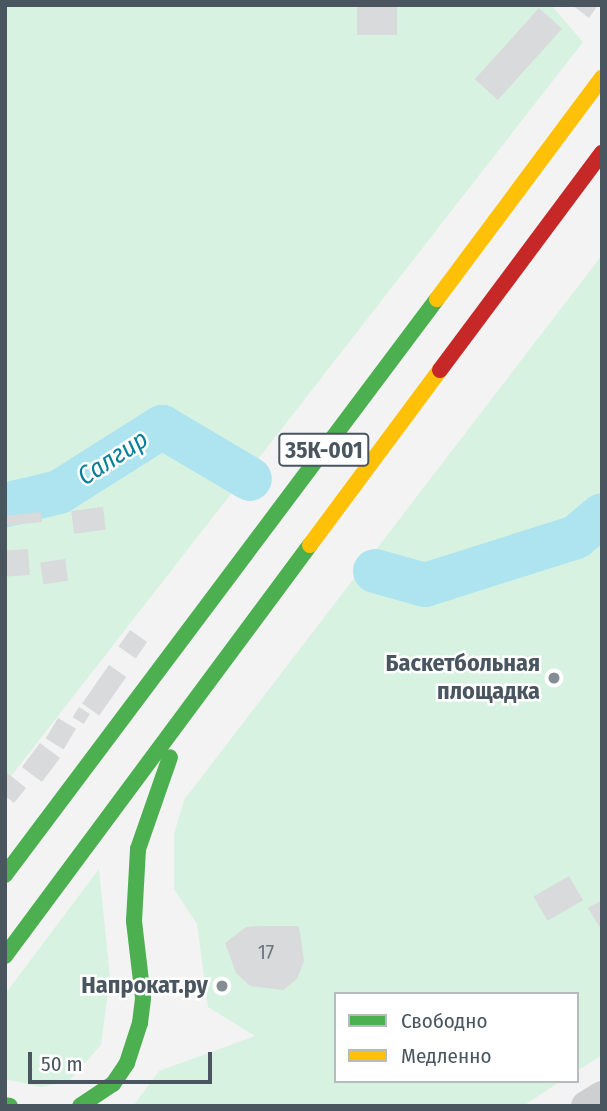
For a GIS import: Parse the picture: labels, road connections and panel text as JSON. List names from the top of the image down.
{
  "streets": {
    "main road": ["35К-001"]
  },
  "water": ["Салгир"],
  "places": ["Баскетбольная площадка", "Напрокат.ру"],
  "house_numbers": ["17"],
  "legend": ["Свободно", "Медленно"],
  "scale_bar": "50 m"
}
